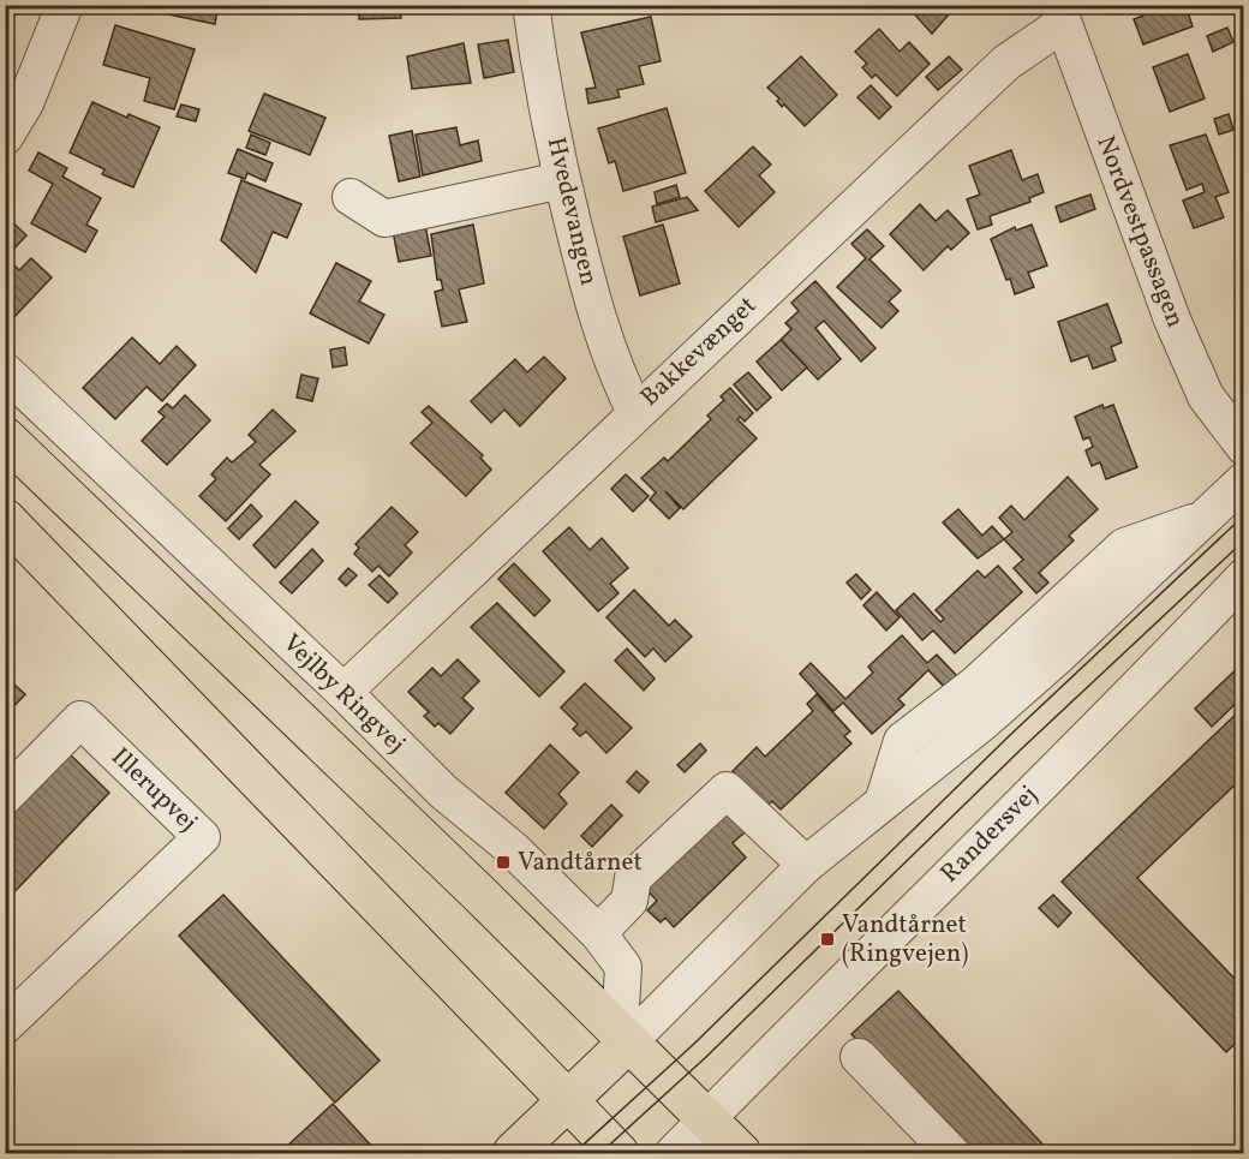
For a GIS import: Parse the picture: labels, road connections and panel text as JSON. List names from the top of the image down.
{
  "streets": {
    "main road": ["Vejlby Ringvej"],
    "street": [
      "Hvedevangen",
      "Nordvestpassagen",
      "Bakkevænget",
      "Illerupvej",
      "Randersvej"
    ]
  },
  "crossings": [
    ["Hvedevangen", "Bakkevænget"],
    ["Nordvestpassagen", "Bakkevænget"],
    ["Bakkevænget", "Vejlby Ringvej"],
    ["Vejlby Ringvej", "Randersvej"]
  ],
  "places": {
    "transit": ["Vandtårnet", "Vandtårnet (Ringvejen)"]
  }
}
